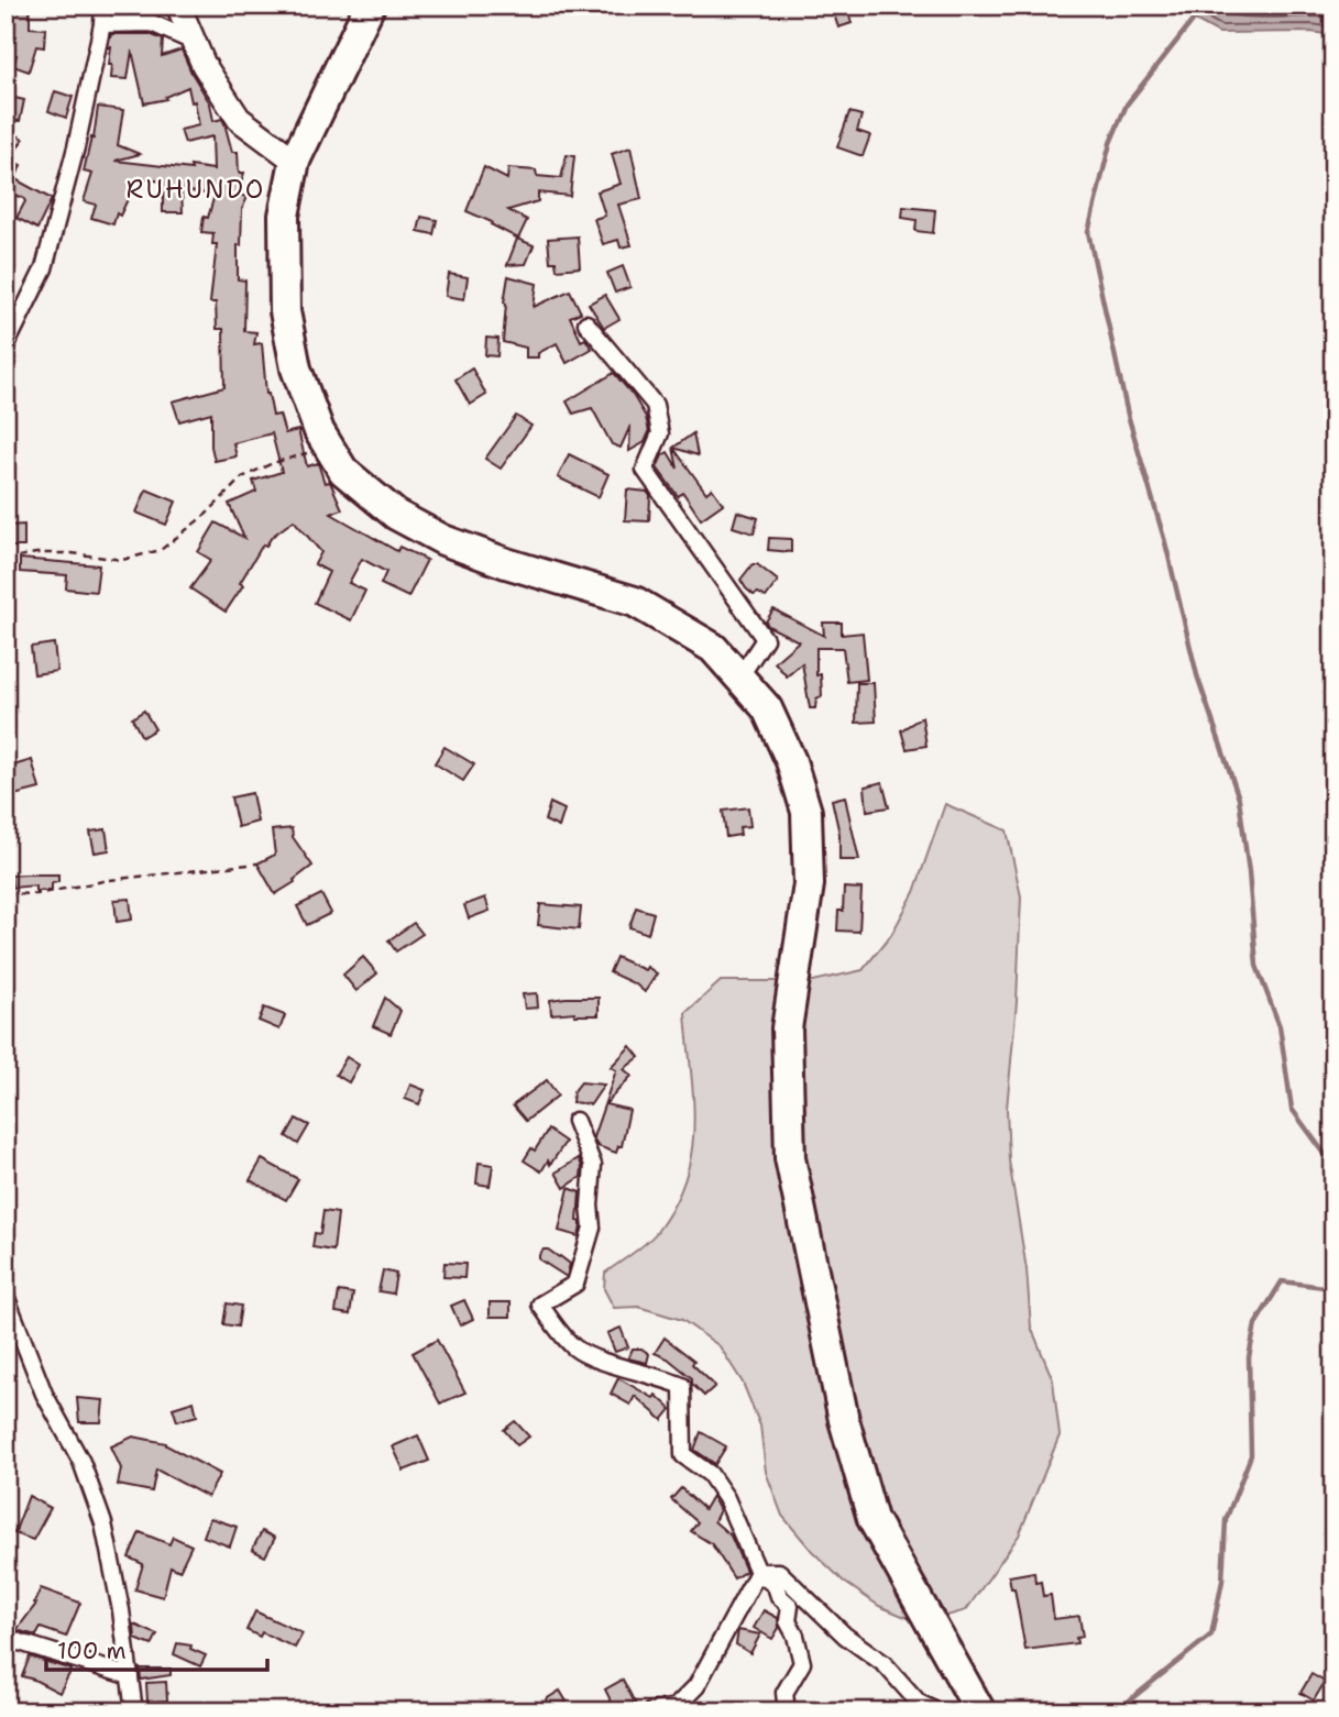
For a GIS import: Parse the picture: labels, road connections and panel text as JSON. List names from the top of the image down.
{
  "districts": ["RUHUNDO"],
  "scale_bar": "100 m"
}
